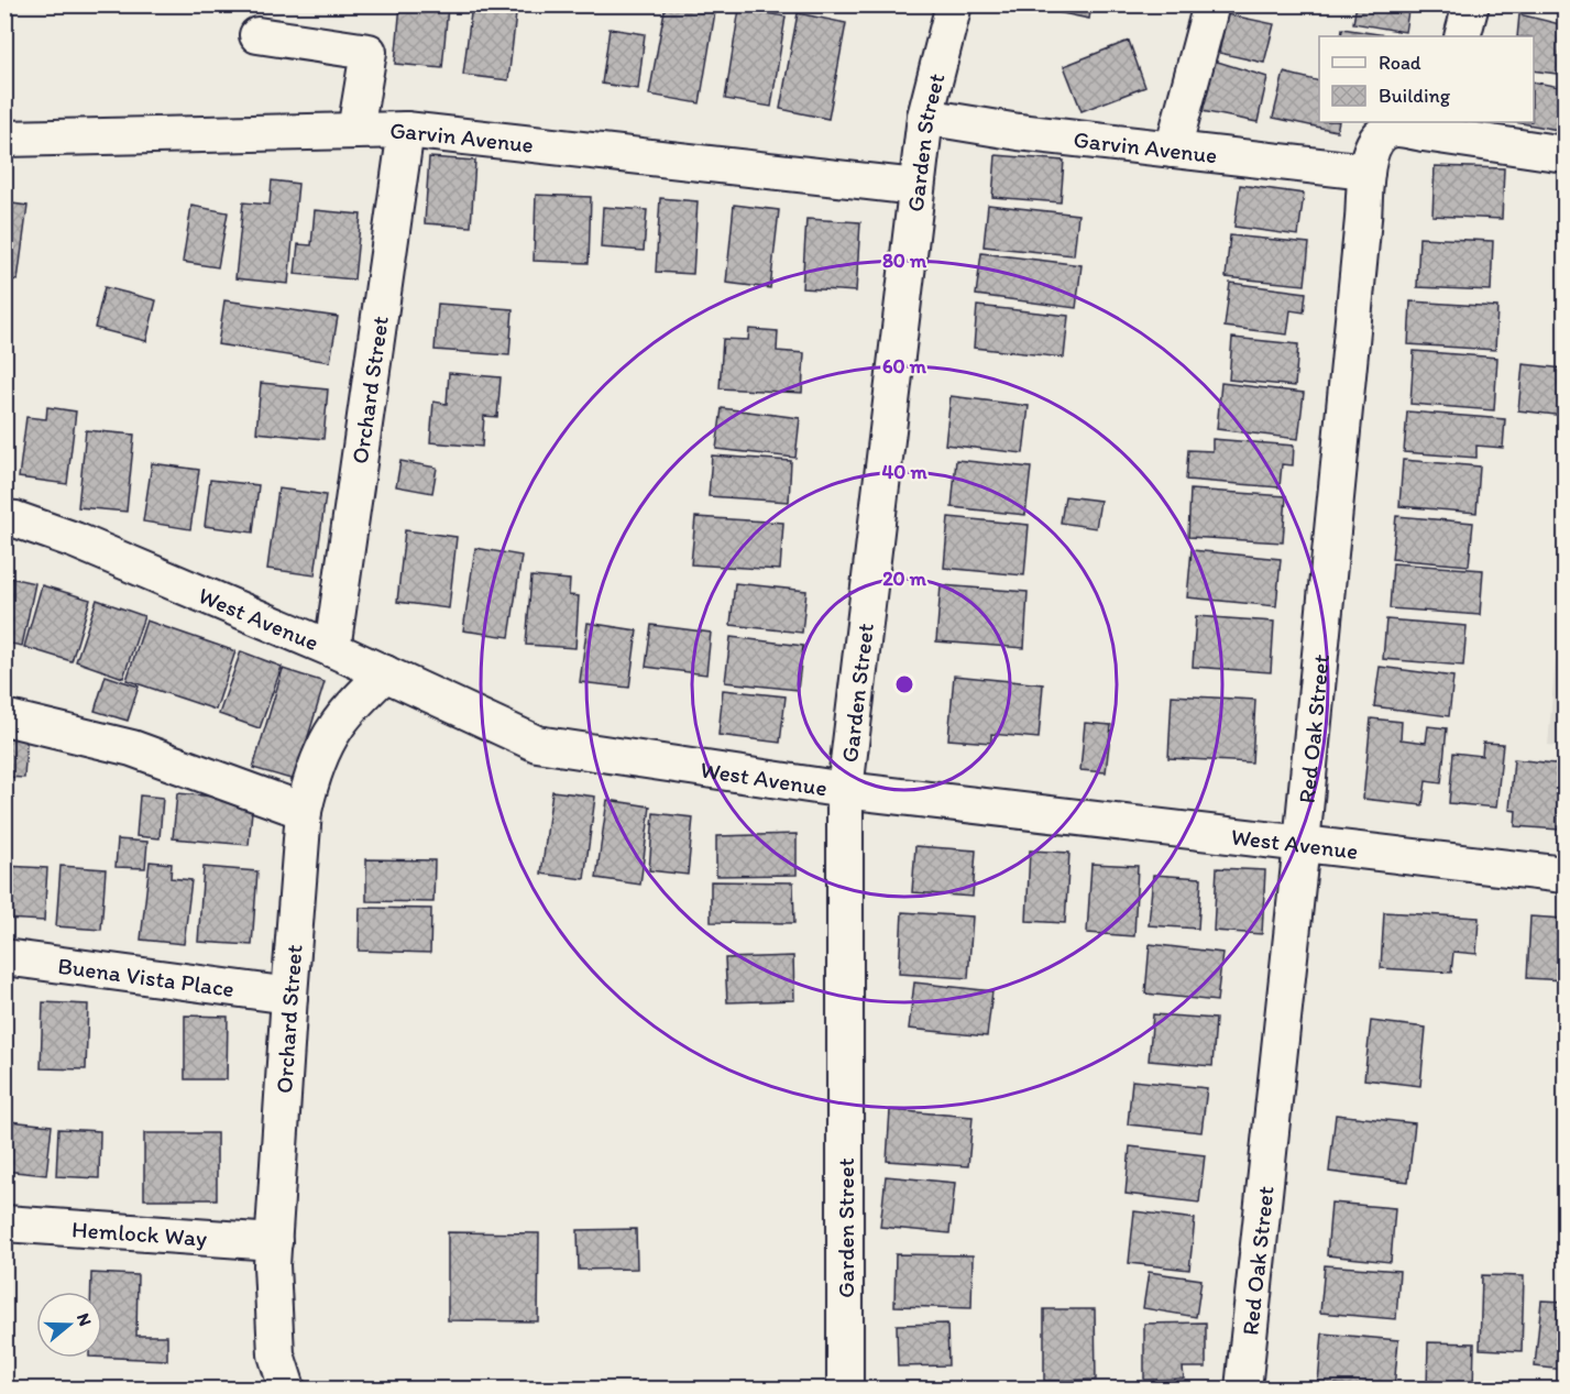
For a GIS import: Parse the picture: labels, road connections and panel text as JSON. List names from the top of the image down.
{
  "streets": {
    "street": [
      "Garvin Avenue",
      "Garden Street",
      "Orchard Street",
      "West Avenue",
      "Red Oak Street",
      "Buena Vista Place",
      "Hemlock Way"
    ]
  },
  "crossings": [
    ["Garvin Avenue", "Garden Street"],
    ["Garvin Avenue", "Orchard Street"],
    ["Garvin Avenue", "Red Oak Street"],
    ["Garden Street", "West Avenue"],
    ["Orchard Street", "West Avenue"],
    ["Orchard Street", "Buena Vista Place"],
    ["Orchard Street", "Hemlock Way"],
    ["West Avenue", "Red Oak Street"]
  ],
  "legend": ["Road", "Building"],
  "north": "right",
  "rings": [
    "80 m",
    "60 m",
    "40 m",
    "20 m"
  ]
}
